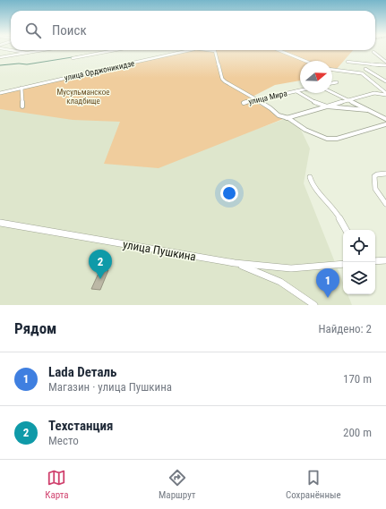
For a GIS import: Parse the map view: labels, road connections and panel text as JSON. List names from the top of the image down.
{
  "streets": {
    "street": ["улица Орджоникидзе", "улица Мира", "улица Пушкина"]
  },
  "parks": ["Мусульманское кладбище"],
  "north": "right",
  "page": {
    "search": "Поиск",
    "pins": ["2", "1"],
    "heading": ["Рядом", "Найдено: 2"],
    "list": [
      {
        "mark": "1",
        "name": "Lada Dеталь",
        "note": "Магазин · улица Пушкина",
        "value": "170 m"
      },
      {
        "mark": "2",
        "name": "Техстанция",
        "note": "Место",
        "value": "200 m"
      }
    ],
    "nav": ["Карта", "Маршрут", "Сохранённые"]
  }
}
